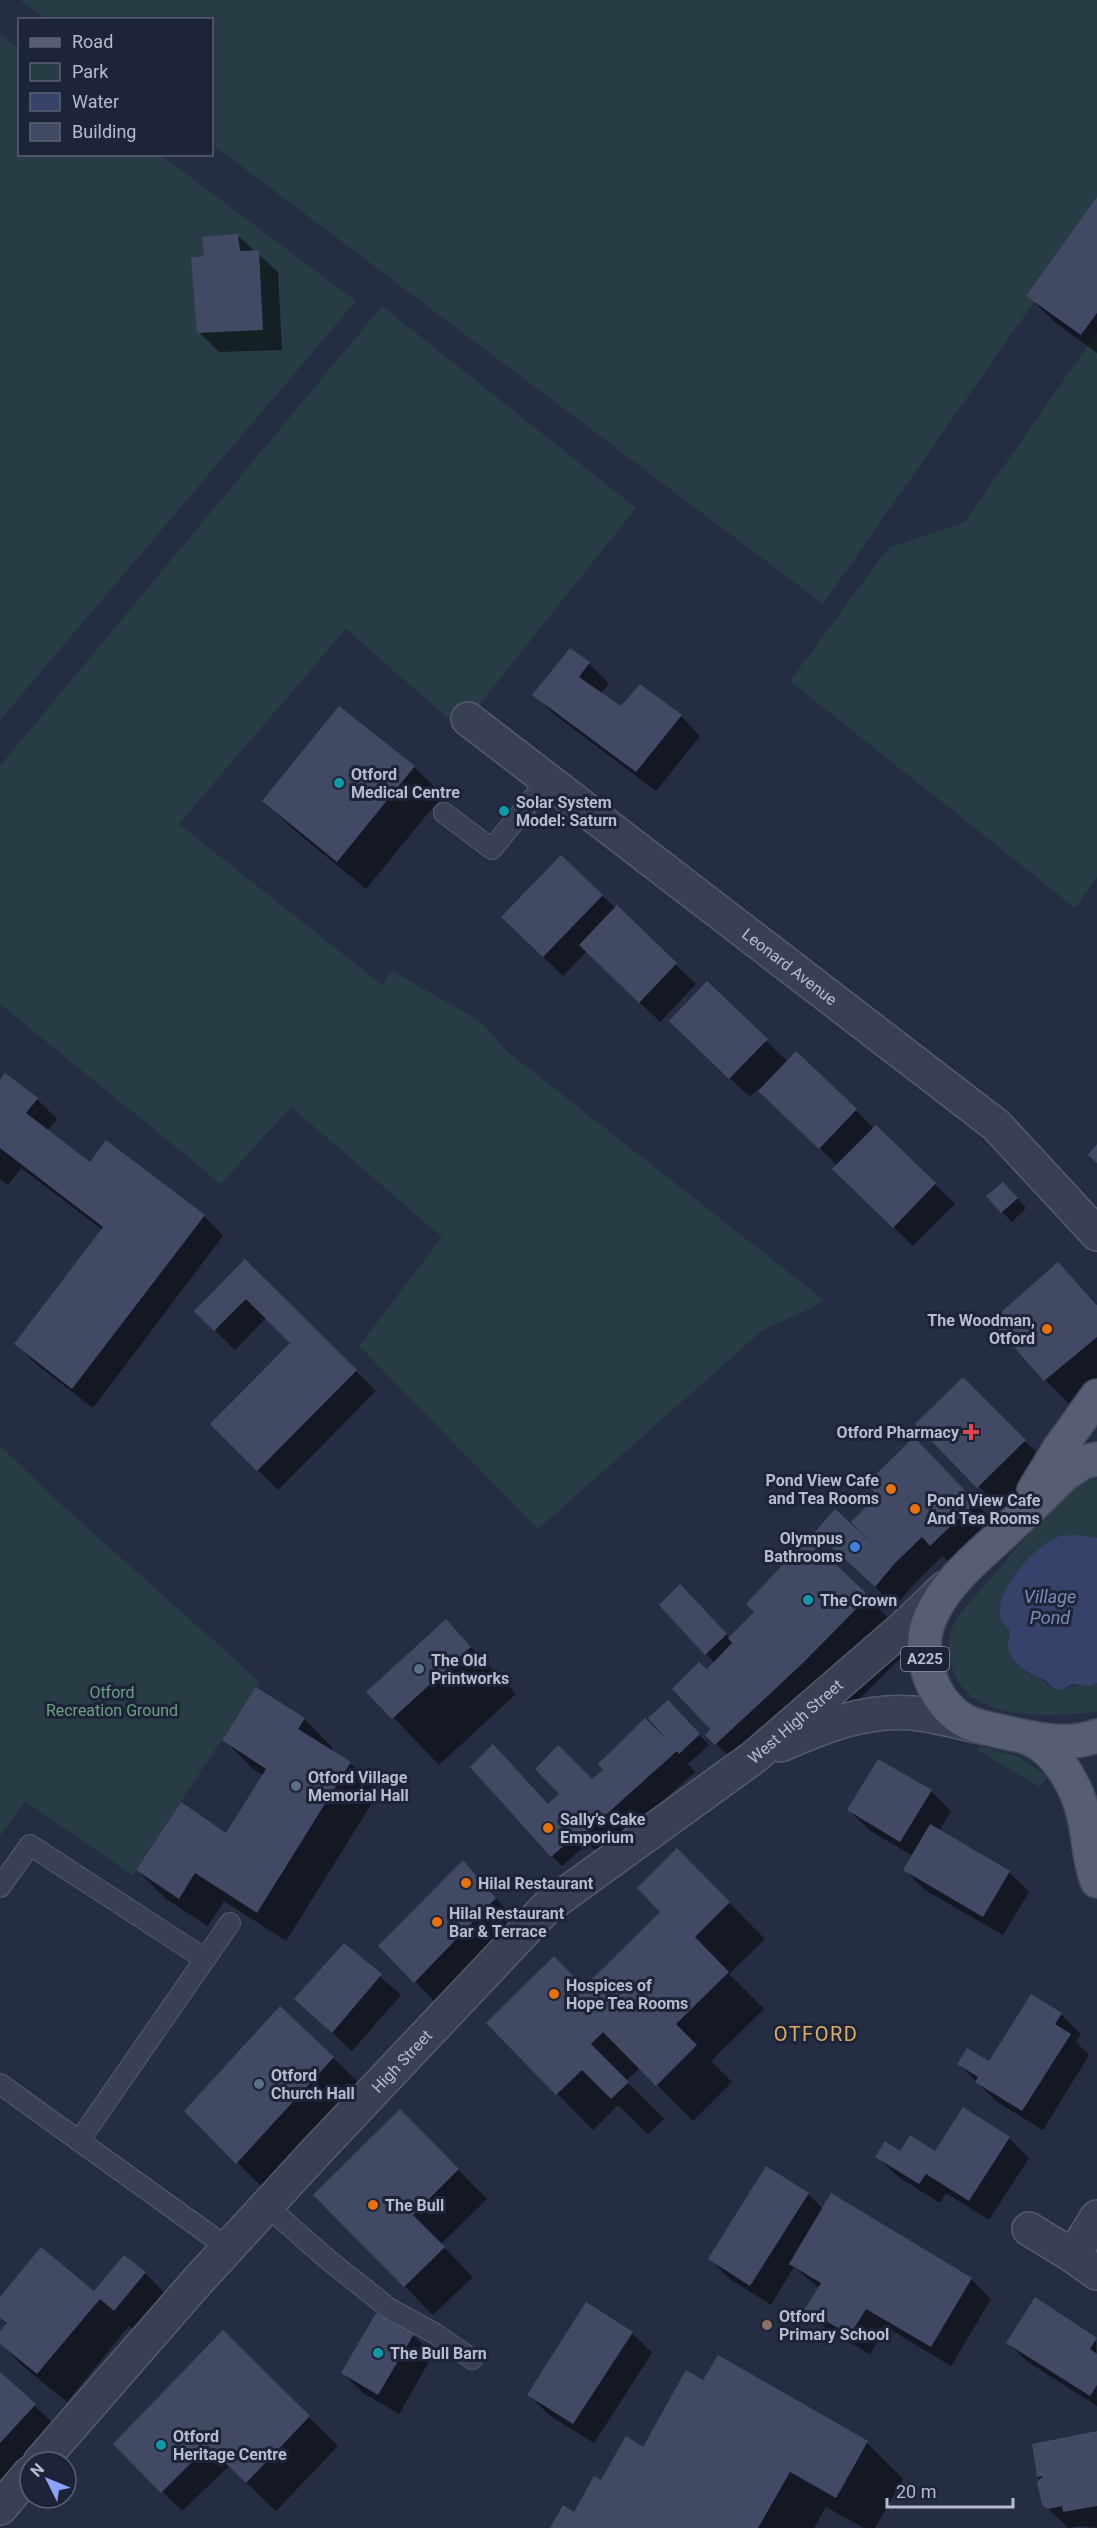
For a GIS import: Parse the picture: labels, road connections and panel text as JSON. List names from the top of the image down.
{
  "streets": {
    "main road": ["A225"],
    "street": ["Leonard Avenue", "West High Street", "High Street"]
  },
  "crossings": [
    ["A225", "West High Street"],
    ["West High Street", "High Street"]
  ],
  "districts": ["OTFORD"],
  "water": ["Village Pond"],
  "parks": ["Otford Recreation Ground"],
  "places": {
    "other": [
      "Otford Medical Centre",
      "Solar System Model: Saturn",
      "The Woodman, Otford",
      "Pond View Cafe and Tea Rooms",
      "Pond View Cafe And Tea Rooms",
      "Olympus Bathrooms",
      "The Crown",
      "The Old Printworks",
      "Otford Village Memorial Hall",
      "Sally’s Cake Emporium",
      "Hilal Restaurant",
      "Hilal Restaurant Bar & Terrace",
      "Hospices of Hope Tea Rooms",
      "Otford Church Hall",
      "The Bull",
      "Otford Primary School",
      "The Bull Barn",
      "Otford Heritage Centre"
    ],
    "health": ["Otford Pharmacy"]
  },
  "legend": [
    "Road",
    "Park",
    "Water",
    "Building"
  ],
  "scale_bar": "20 m",
  "north": "top left"
}
